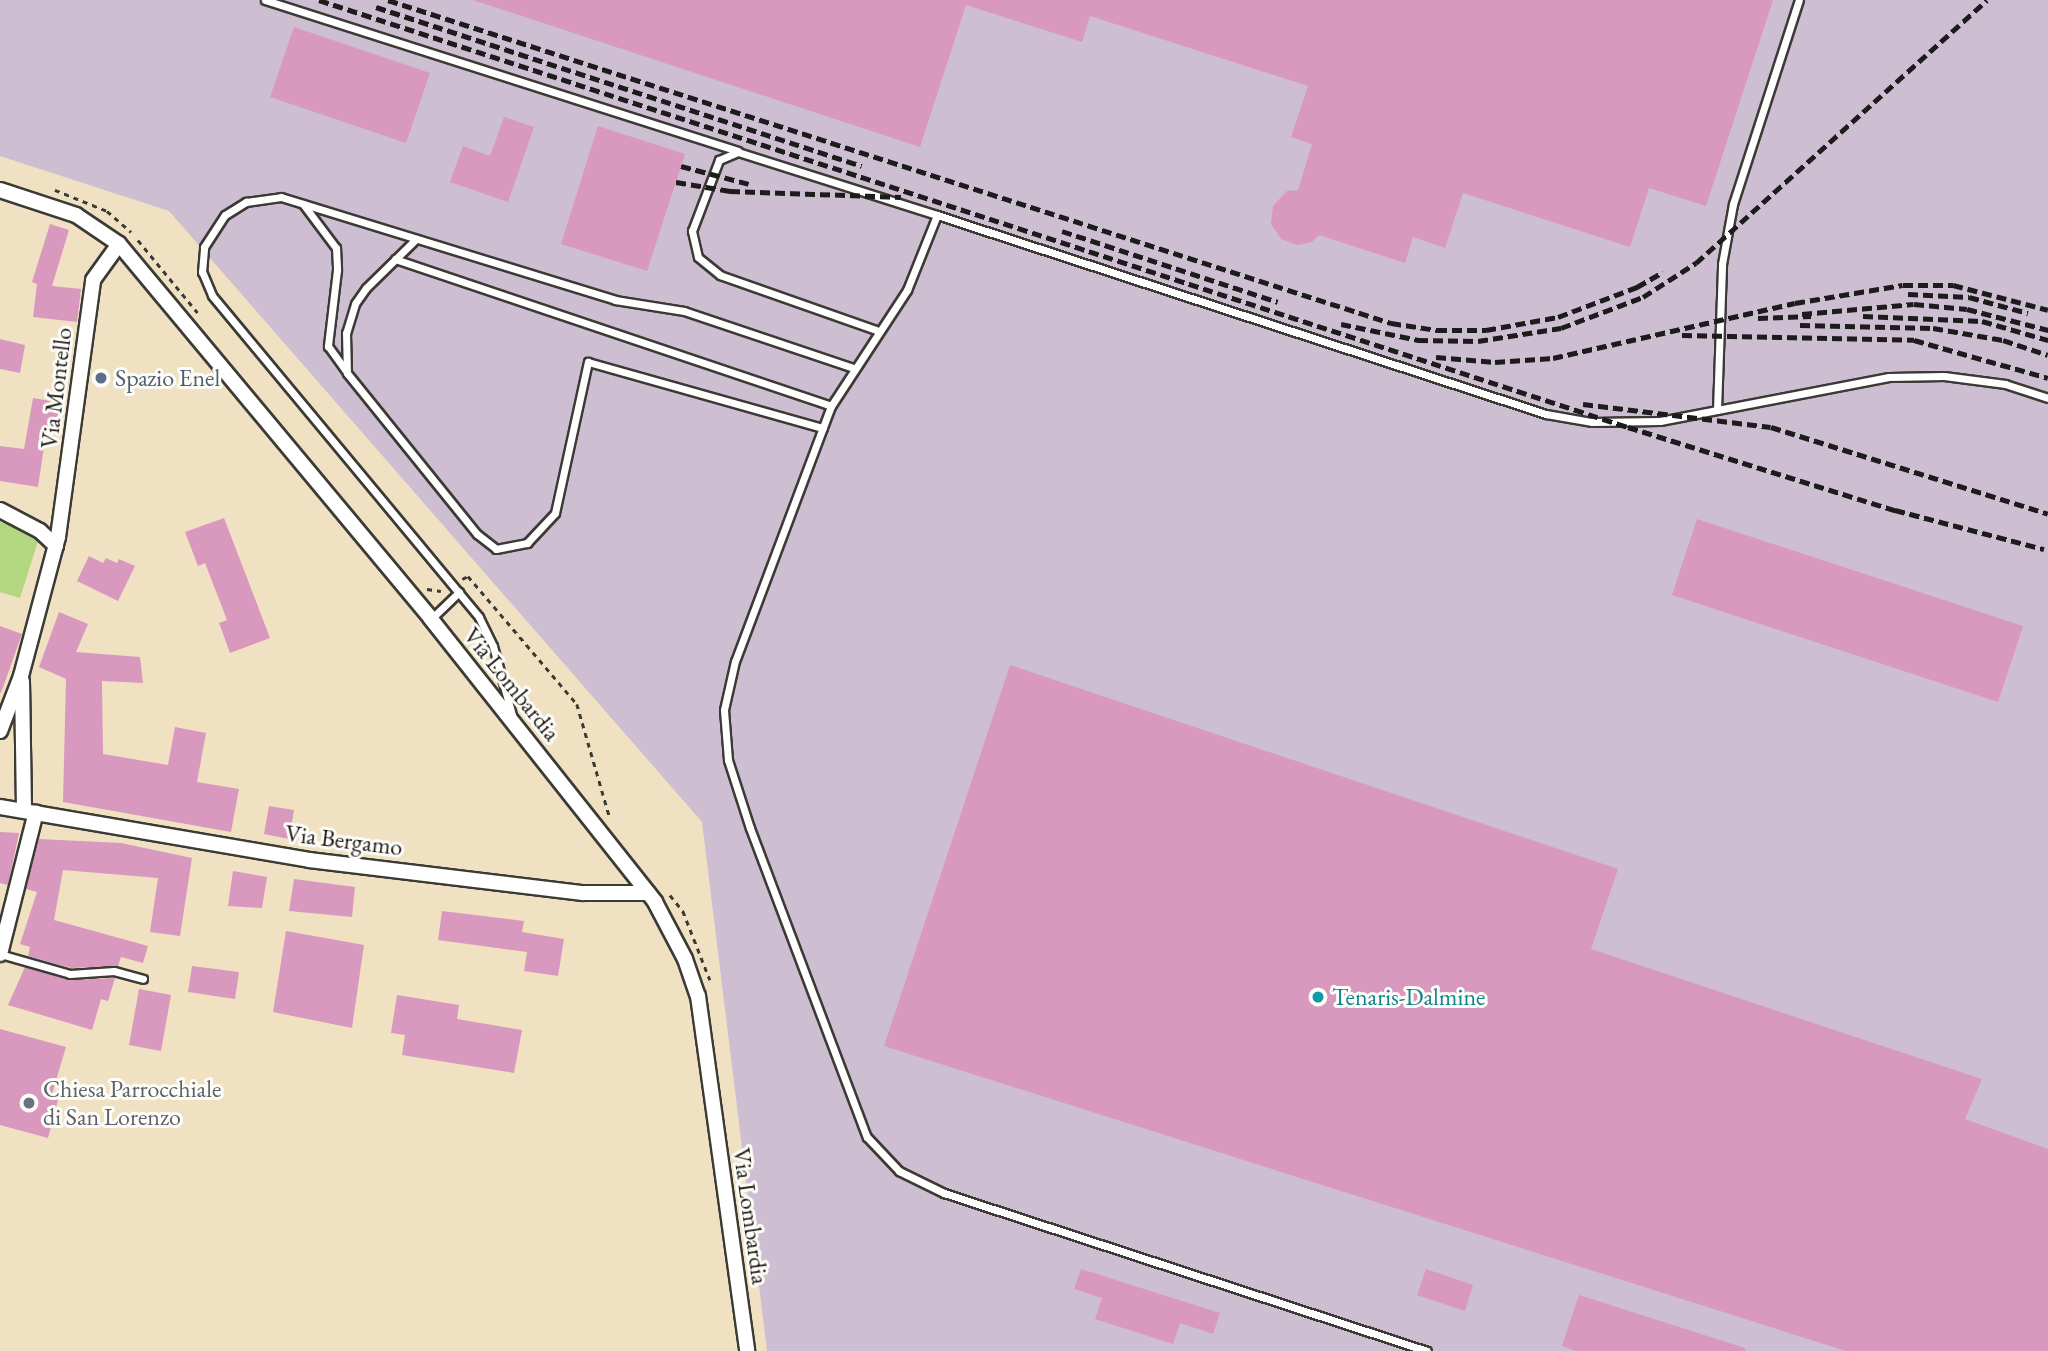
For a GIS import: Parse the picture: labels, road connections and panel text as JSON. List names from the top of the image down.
{
  "streets": {
    "street": ["Via Montello", "Via Lombardia", "Via Bergamo"]
  },
  "crossings": [
    ["Via Montello", "Via Lombardia"],
    ["Via Lombardia", "Via Bergamo"]
  ],
  "places": ["Spazio Enel", "Tenaris-Dalmine", "Chiesa Parrocchiale di San Lorenzo"]
}
